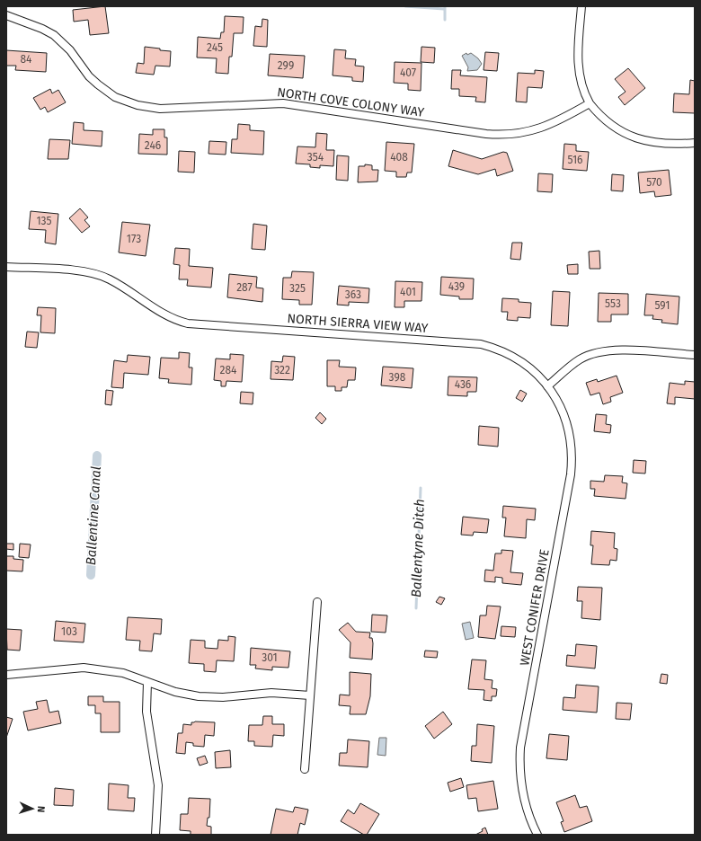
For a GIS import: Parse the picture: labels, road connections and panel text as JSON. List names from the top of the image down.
{
  "streets": {
    "street": ["NORTH COVE COLONY WAY", "NORTH SIERRA VIEW WAY", "WEST CONIFER DRIVE"]
  },
  "crossings": [
    ["NORTH SIERRA VIEW WAY", "WEST CONIFER DRIVE"]
  ],
  "water": ["Ballentine Canal", "Ballentyne Ditch"],
  "house_numbers": [
    "245",
    "84",
    "299",
    "407",
    "246",
    "354",
    "408",
    "516",
    "570",
    "135",
    "173",
    "439",
    "287",
    "325",
    "401",
    "363",
    "553",
    "591",
    "284",
    "322",
    "398",
    "436",
    "103",
    "301"
  ],
  "north": "right"
}
